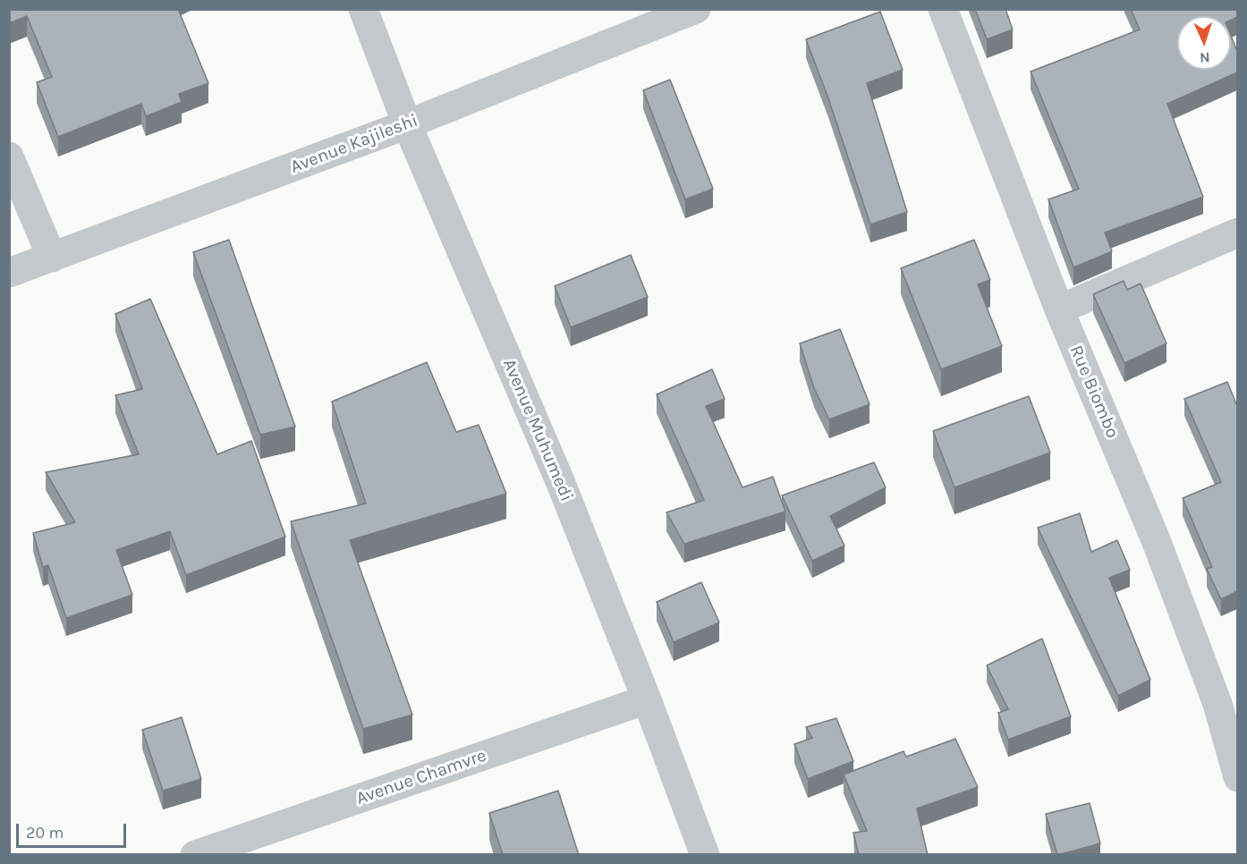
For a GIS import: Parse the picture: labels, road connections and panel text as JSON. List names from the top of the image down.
{
  "streets": {
    "street": [
      "Avenue Kajileshi",
      "Rue Biombo",
      "Avenue Muhumedi",
      "Avenue Chamvre"
    ]
  },
  "crossings": [
    ["Avenue Kajileshi", "Avenue Muhumedi"],
    ["Avenue Muhumedi", "Avenue Chamvre"]
  ],
  "scale_bar": "20 m",
  "north": "bottom"
}
